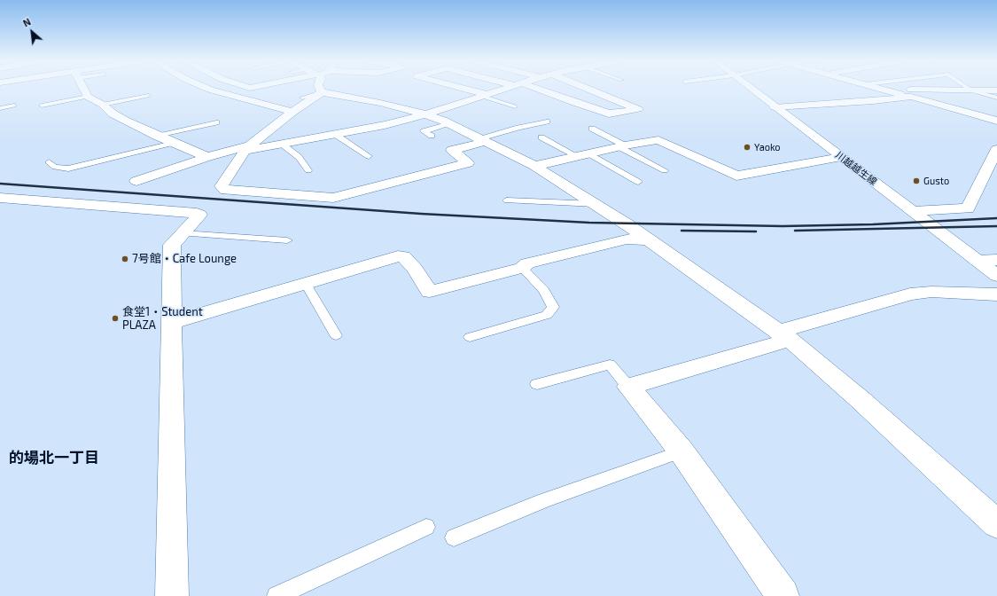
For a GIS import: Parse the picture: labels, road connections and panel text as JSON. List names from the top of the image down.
{
  "streets": {
    "street": ["川越越生線"]
  },
  "districts": ["的場北一丁目"],
  "places": [
    "Yaoko",
    "Gusto",
    "7号館・Cafe Lounge",
    "食堂1・Student PLAZA"
  ],
  "north": "top left"
}
